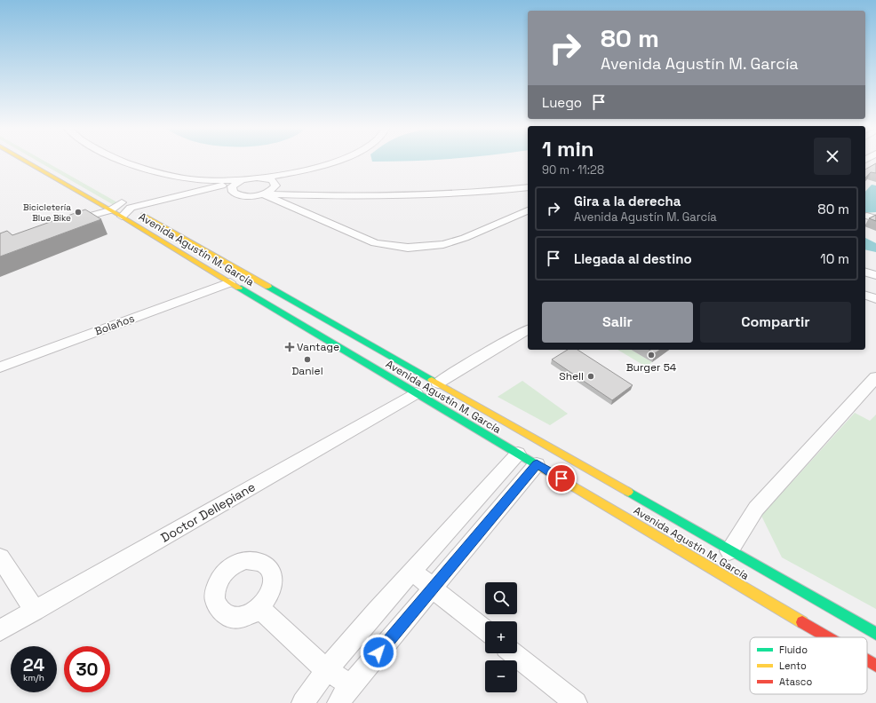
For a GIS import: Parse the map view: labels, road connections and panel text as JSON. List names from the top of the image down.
{
  "streets": {
    "main road": ["Avenida Agustín M. García"],
    "street": ["Bolaños", "Doctor Dellepiane"]
  },
  "crossings": [
    ["Avenida Agustín M. García", "Bolaños"],
    ["Avenida Agustín M. García", "Doctor Dellepiane"]
  ],
  "places": {
    "other": [
      "Bicicletería Blue Bike",
      "Burger 54",
      "Daniel",
      "Shell"
    ],
    "health": ["Vantage"]
  },
  "legend": ["Fluido", "Lento", "Atasco"],
  "page": {
    "turn": ["80 m", "Avenida Agustín M. García"],
    "then": "Luego",
    "heading": ["1 min", "90 m · 11:28"],
    "list": [
      {
        "name": "Gira a la derecha",
        "note": "Avenida Agustín M. García",
        "value": "80 m"
      },
      {
        "name": "Llegada al destino",
        "value": "10 m"
      }
    ],
    "buttons": ["Salir", "Compartir"],
    "map_buttons": ["+", "−"],
    "speed": "24 km/h",
    "limit": "30"
  }
}
